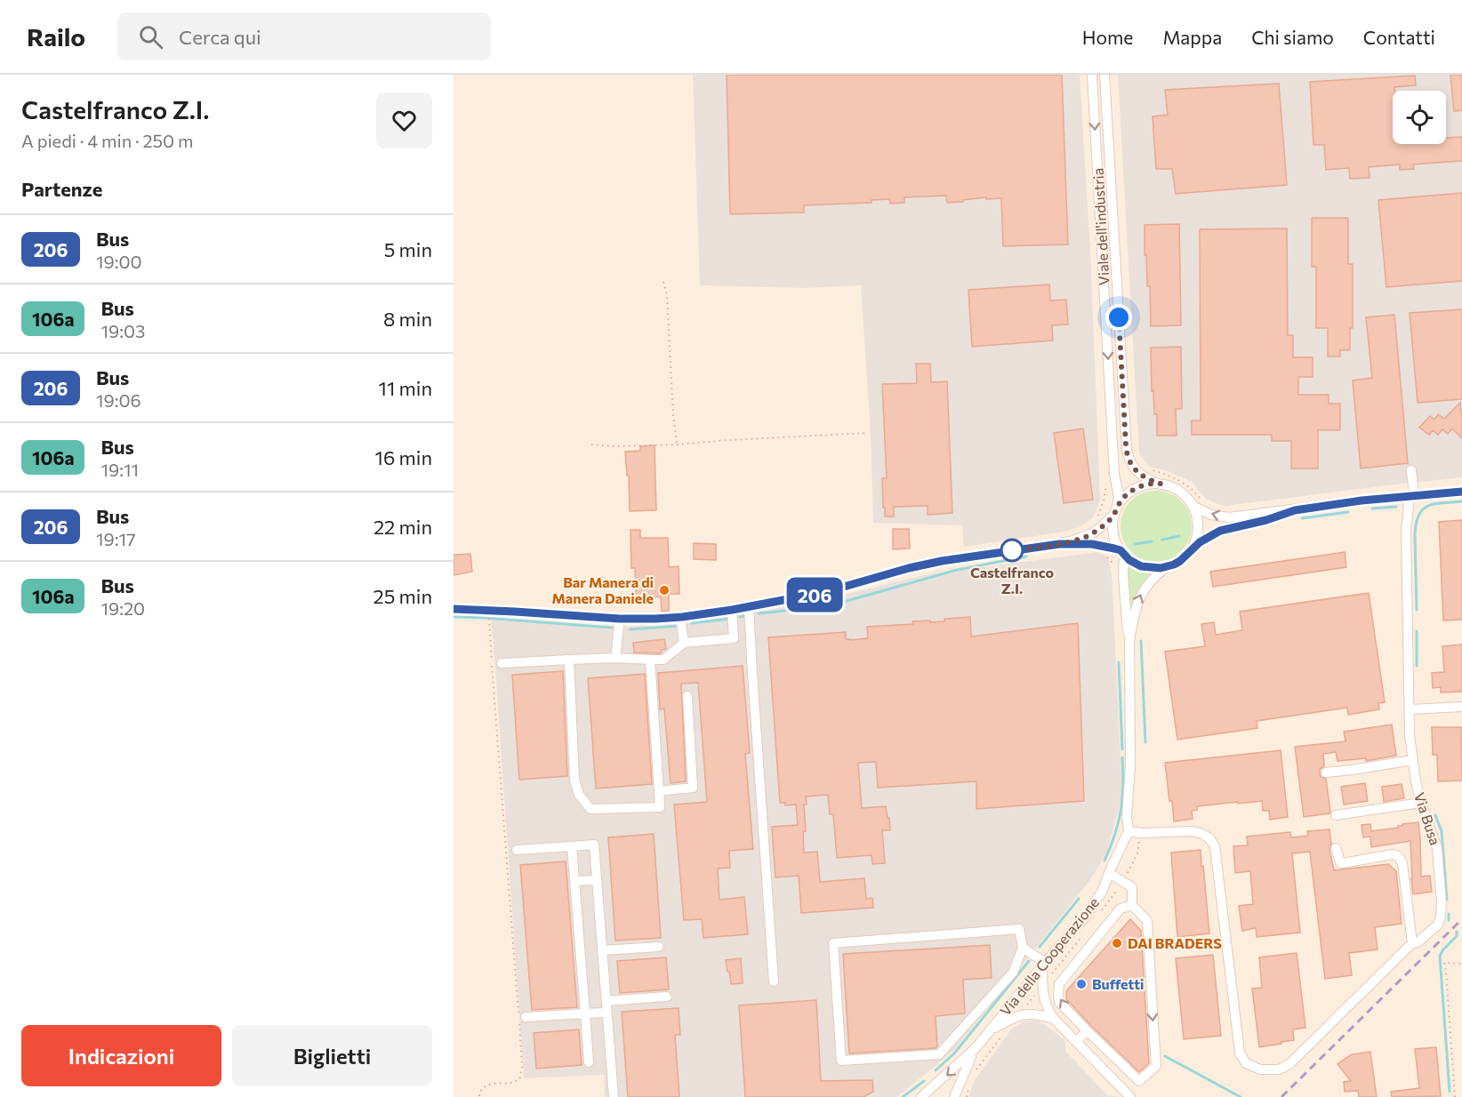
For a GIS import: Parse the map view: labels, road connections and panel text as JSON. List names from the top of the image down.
{
  "streets": {
    "street": ["Viale dell'industria", "Via Busa", "Via della Cooperazione"]
  },
  "crossings": [
    ["Viale dell'industria", "Via della Cooperazione"],
    ["Via Busa", "Via della Cooperazione"]
  ],
  "places": [
    "Castelfranco Z.I.",
    "Bar Manera di Manera Daniele",
    "DAI BRADERS",
    "Buffetti"
  ],
  "lines": ["bus line 206"],
  "page": {
    "header": "Railo",
    "search": "Cerca qui",
    "nav": [
      "Home",
      "Mappa",
      "Chi siamo",
      "Contatti"
    ],
    "heading": [
      ["Castelfranco Z.I.", "A piedi · 4 min · 250 m"],
      "Partenze"
    ],
    "on_map": "206",
    "list": [
      {
        "mark": "206",
        "name": "Bus",
        "note": "19:00",
        "value": "5 min"
      },
      {
        "mark": "106a",
        "name": "Bus",
        "note": "19:03",
        "value": "8 min"
      },
      {
        "mark": "206",
        "name": "Bus",
        "note": "19:06",
        "value": "11 min"
      },
      {
        "mark": "106a",
        "name": "Bus",
        "note": "19:11",
        "value": "16 min"
      },
      {
        "mark": "206",
        "name": "Bus",
        "note": "19:17",
        "value": "22 min"
      },
      {
        "mark": "106a",
        "name": "Bus",
        "note": "19:20",
        "value": "25 min"
      }
    ],
    "buttons": ["Indicazioni", "Biglietti"]
  }
}
